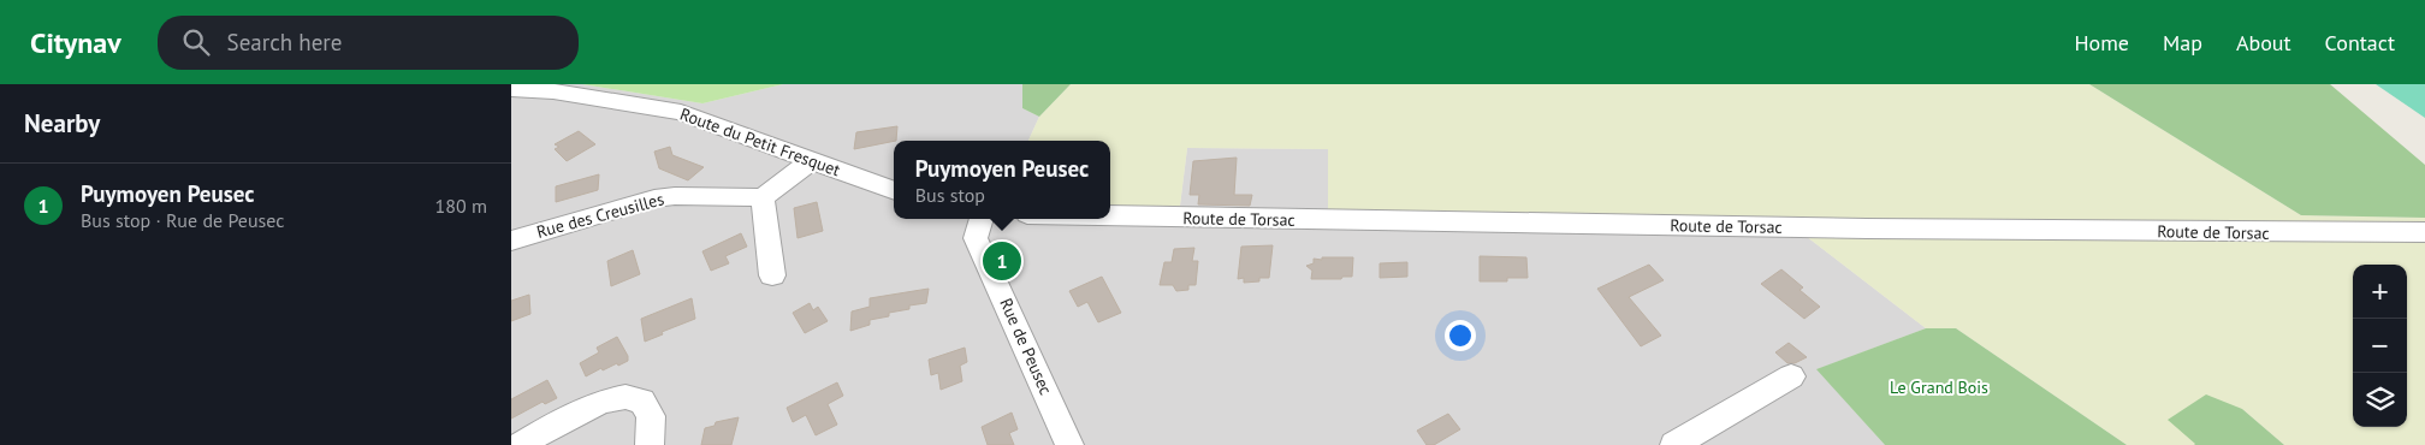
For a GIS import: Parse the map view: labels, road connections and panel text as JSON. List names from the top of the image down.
{
  "streets": {
    "street": [
      "Route du Petit Fresquet",
      "Rue des Creusilles",
      "Route de Torsac",
      "Rue de Peusec"
    ]
  },
  "parks": ["Le Grand Bois"],
  "page": {
    "header": "Citynav",
    "search": "Search here",
    "nav": [
      "Home",
      "Map",
      "About",
      "Contact"
    ],
    "heading": "Nearby",
    "popup": ["Puymoyen Peusec", "Bus stop"],
    "list": [
      {
        "mark": "1",
        "name": "Puymoyen Peusec",
        "note": "Bus stop · Rue de Peusec",
        "value": "180 m"
      }
    ],
    "pins": "1",
    "map_buttons": ["+", "−"]
  }
}
